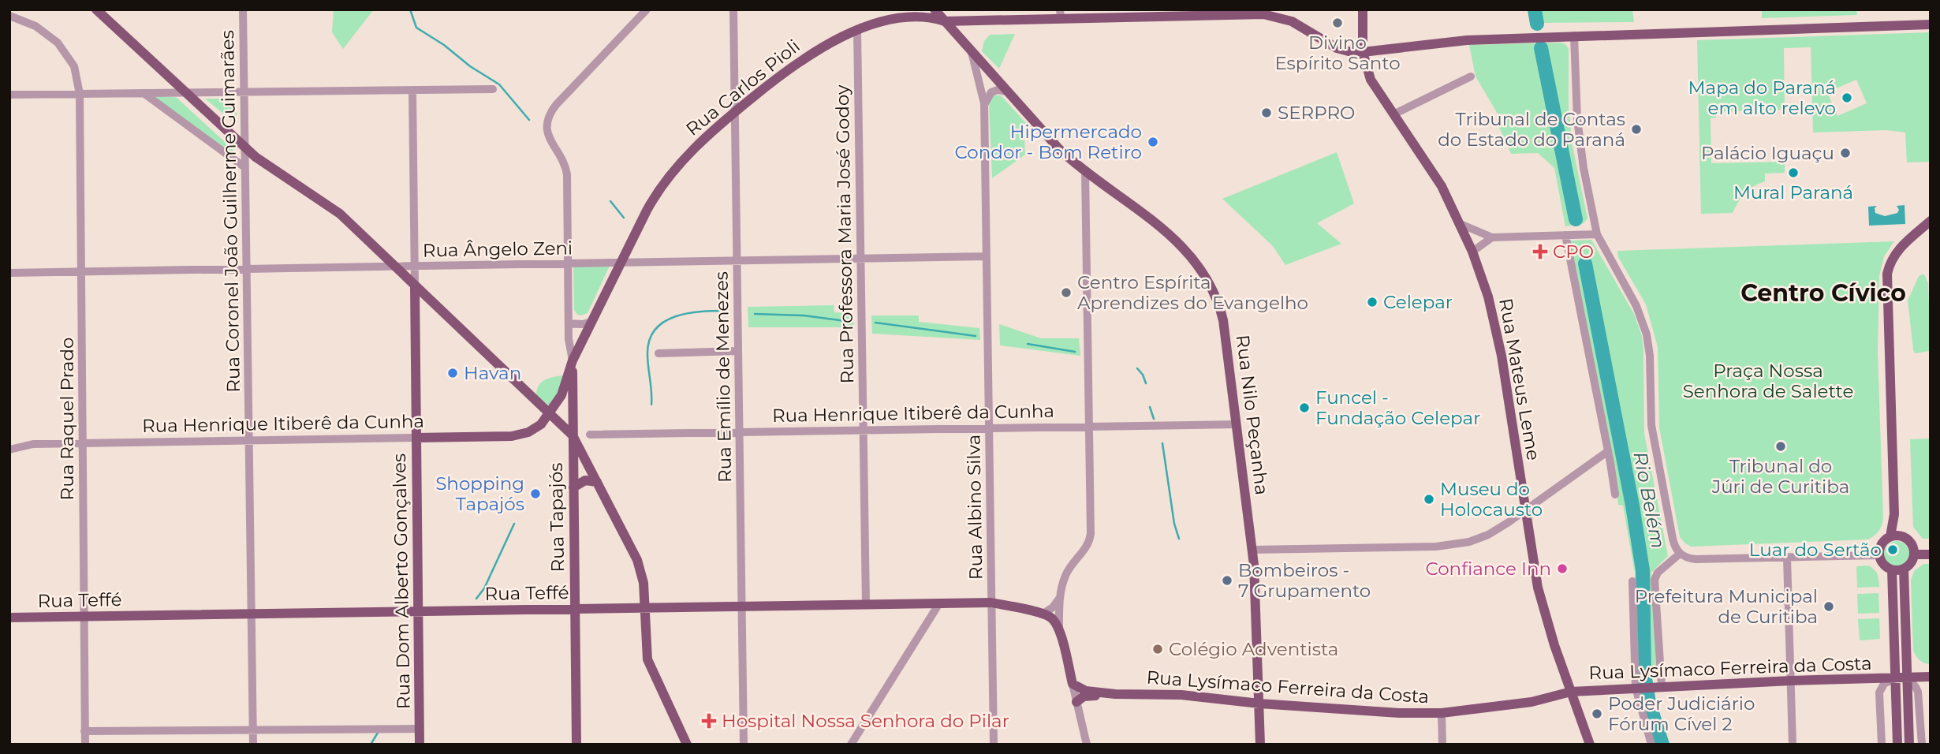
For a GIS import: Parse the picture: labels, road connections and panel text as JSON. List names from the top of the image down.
{
  "streets": {
    "main road": [
      "Rua Carlos Pioli",
      "Rua Mateus Leme",
      "Rua Henrique Itiberê da Cunha",
      "Rua Nilo Peçanha",
      "Rua Tapajós",
      "Rua Dom Alberto Gonçalves",
      "Rua Teffé",
      "Rua Lysímaco Ferreira da Costa"
    ],
    "street": [
      "Rua Coronel João Guilherme Guimarães",
      "Rua Professora Maria José Godoy",
      "Rua Ângelo Zeni",
      "Rua Emílio de Menezes",
      "Rua Raquel Prado",
      "Rua Albino Silva"
    ]
  },
  "crossings": [
    ["Rua Carlos Pioli", "Rua Professora Maria José Godoy"],
    ["Rua Carlos Pioli", "Rua Ângelo Zeni"],
    ["Rua Carlos Pioli", "Rua Emílio de Menezes"],
    ["Rua Carlos Pioli", "Rua Mateus Leme"],
    ["Rua Carlos Pioli", "Rua Henrique Itiberê da Cunha"],
    ["Rua Carlos Pioli", "Rua Nilo Peçanha"],
    ["Rua Carlos Pioli", "Rua Tapajós"],
    ["Rua Coronel João Guilherme Guimarães", "Rua Ângelo Zeni"],
    ["Rua Coronel João Guilherme Guimarães", "Rua Henrique Itiberê da Cunha"],
    ["Rua Coronel João Guilherme Guimarães", "Rua Teffé"],
    ["Rua Professora Maria José Godoy", "Rua Ângelo Zeni"],
    ["Rua Professora Maria José Godoy", "Rua Henrique Itiberê da Cunha"],
    ["Rua Professora Maria José Godoy", "Rua Teffé"],
    ["Rua Ângelo Zeni", "Rua Emílio de Menezes"],
    ["Rua Ângelo Zeni", "Rua Raquel Prado"],
    ["Rua Ângelo Zeni", "Rua Albino Silva"],
    ["Rua Ângelo Zeni", "Rua Tapajós"],
    ["Rua Ângelo Zeni", "Rua Dom Alberto Gonçalves"],
    ["Rua Emílio de Menezes", "Rua Henrique Itiberê da Cunha"],
    ["Rua Emílio de Menezes", "Rua Teffé"],
    ["Rua Mateus Leme", "Rua Lysímaco Ferreira da Costa"],
    ["Rua Henrique Itiberê da Cunha", "Rua Nilo Peçanha"],
    ["Rua Henrique Itiberê da Cunha", "Rua Raquel Prado"],
    ["Rua Henrique Itiberê da Cunha", "Rua Albino Silva"],
    ["Rua Henrique Itiberê da Cunha", "Rua Dom Alberto Gonçalves"],
    ["Rua Nilo Peçanha", "Rua Albino Silva"],
    ["Rua Nilo Peçanha", "Rua Lysímaco Ferreira da Costa"],
    ["Rua Raquel Prado", "Rua Teffé"],
    ["Rua Albino Silva", "Rua Teffé"],
    ["Rua Tapajós", "Rua Teffé"],
    ["Rua Dom Alberto Gonçalves", "Rua Teffé"]
  ],
  "districts": ["Centro Cívico"],
  "water": ["Rio Belém"],
  "parks": ["Praça Nossa Senhora de Salette"],
  "places": {
    "other": [
      "Divino Espírito Santo",
      "Mapa do Paraná em alto relevo",
      "SERPRO",
      "Tribunal de Contas do Estado do Paraná",
      "Hipermercado Condor - Bom Retiro",
      "Palácio Iguaçu",
      "Mural Paraná",
      "Centro Espírita Aprendizes do Evangelho",
      "Celepar",
      "Havan",
      "Funcel - Fundação Celepar",
      "Tribunal do Júri de Curitiba",
      "Shopping Tapajós",
      "Museu do Holocausto",
      "Luar do Sertão",
      "Confiance Inn",
      "Bombeiros - 7 Grupamento",
      "Prefeitura Municipal de Curitiba",
      "Colégio Adventista",
      "Poder Judiciário Fórum Cível 2"
    ],
    "health": ["CPO", "Hospital Nossa Senhora do Pilar"]
  }
}
